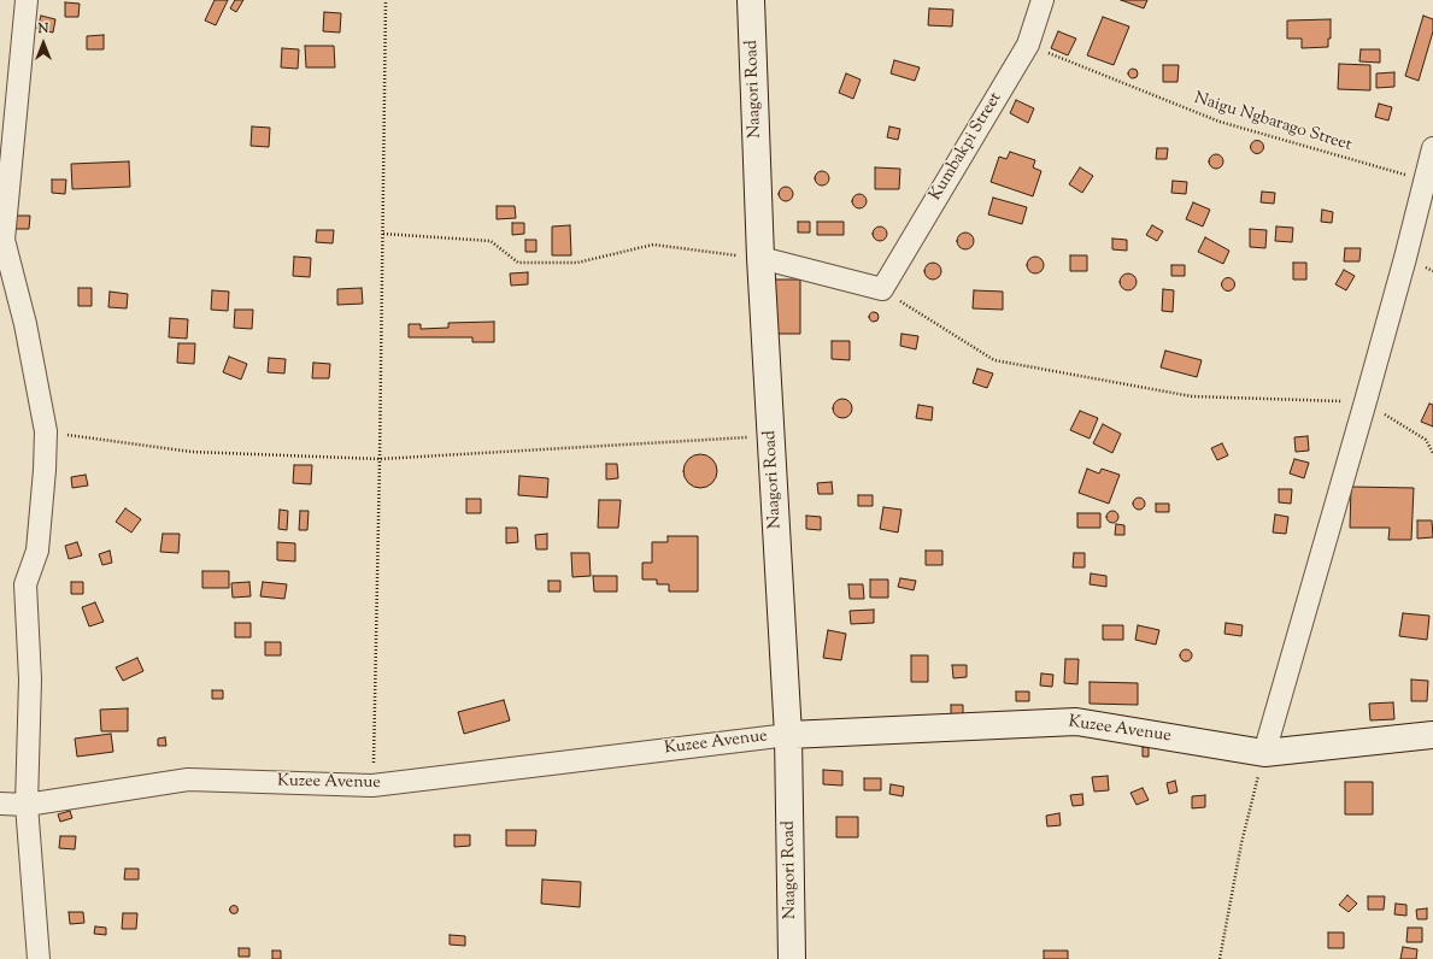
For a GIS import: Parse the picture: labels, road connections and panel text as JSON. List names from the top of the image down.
{
  "streets": {
    "street": ["Naagori Road", "Kumbakpi Street", "Kuzee Avenue"],
    "path": ["Naigu Ngbarago Street"]
  },
  "crossings": [
    ["Naagori Road", "Kuzee Avenue"],
    ["Naigu Ngbarago Street", "Kumbakpi Street"]
  ],
  "north": "top"
}
